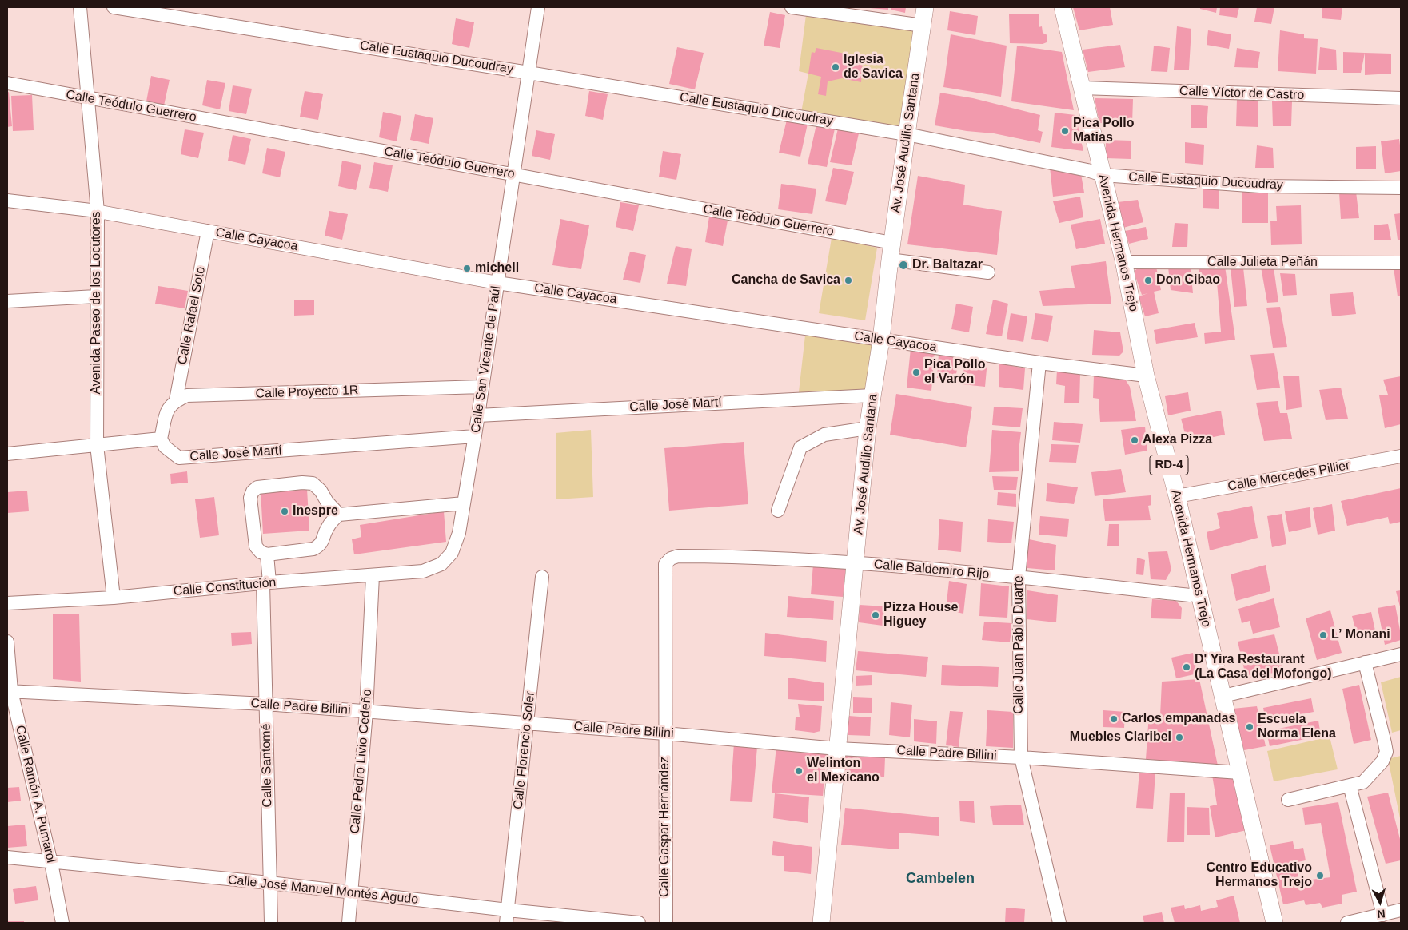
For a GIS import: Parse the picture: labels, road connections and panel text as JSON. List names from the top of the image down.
{
  "streets": {
    "main road": ["Av. José Audilio Santana", "Avenida Hermanos Trejo", "RD-4"],
    "street": [
      "Calle Eustaquio Ducoudray",
      "Calle Víctor de Castro",
      "Calle Teódulo Guerrero",
      "Calle Cayacoa",
      "Calle Julieta Peñán",
      "Avenida Paseo de los Locutores",
      "Calle Rafael Soto",
      "Calle San Vicente de Paúl",
      "Calle Proyecto 1R",
      "Calle José Martí",
      "Calle Mercedes Pillier",
      "Calle Baldemiro Rijo",
      "Calle Constitución",
      "Calle Juan Pablo Duarte",
      "Calle Padre Billini",
      "Calle Florencio Soler",
      "Calle Pedro Livio Cedeño",
      "Calle Santomé",
      "Calle Ramón A. Pumarol",
      "Calle Gaspar Hernández",
      "Calle José Manuel Montés Agudo"
    ]
  },
  "crossings": [
    ["Calle Eustaquio Ducoudray", "Av. José Audilio Santana"],
    ["Calle Eustaquio Ducoudray", "Avenida Hermanos Trejo"],
    ["Calle Eustaquio Ducoudray", "Calle San Vicente de Paúl"],
    ["Calle Víctor de Castro", "Avenida Hermanos Trejo"],
    ["Calle Teódulo Guerrero", "Av. José Audilio Santana"],
    ["Calle Teódulo Guerrero", "Avenida Paseo de los Locutores"],
    ["Calle Teódulo Guerrero", "Calle San Vicente de Paúl"],
    ["Av. José Audilio Santana", "Calle Cayacoa"],
    ["Av. José Audilio Santana", "Calle José Martí"],
    ["Av. José Audilio Santana", "Calle Baldemiro Rijo"],
    ["Av. José Audilio Santana", "Calle Padre Billini"],
    ["Calle Cayacoa", "Avenida Hermanos Trejo"],
    ["Calle Cayacoa", "Avenida Paseo de los Locutores"],
    ["Calle Cayacoa", "Calle Rafael Soto"],
    ["Calle Cayacoa", "Calle San Vicente de Paúl"],
    ["Calle Cayacoa", "Calle Juan Pablo Duarte"],
    ["Avenida Hermanos Trejo", "Calle Julieta Peñán"],
    ["Avenida Hermanos Trejo", "Calle Mercedes Pillier"],
    ["Avenida Hermanos Trejo", "Calle Baldemiro Rijo"],
    ["Avenida Hermanos Trejo", "Calle Padre Billini"],
    ["Avenida Paseo de los Locutores", "Calle Constitución"],
    ["Calle Rafael Soto", "Calle Proyecto 1R"],
    ["Calle San Vicente de Paúl", "Calle Proyecto 1R"],
    ["Calle San Vicente de Paúl", "Calle José Martí"],
    ["Calle San Vicente de Paúl", "Calle Constitución"],
    ["Calle Baldemiro Rijo", "Calle Juan Pablo Duarte"],
    ["Calle Baldemiro Rijo", "Calle Gaspar Hernández"],
    ["Calle Constitución", "Calle Pedro Livio Cedeño"],
    ["Calle Constitución", "Calle Santomé"],
    ["Calle Juan Pablo Duarte", "Calle Padre Billini"],
    ["Calle Padre Billini", "Calle Florencio Soler"],
    ["Calle Padre Billini", "Calle Pedro Livio Cedeño"],
    ["Calle Padre Billini", "Calle Santomé"],
    ["Calle Padre Billini", "Calle Ramón A. Pumarol"],
    ["Calle Padre Billini", "Calle Gaspar Hernández"],
    ["Calle Florencio Soler", "Calle José Manuel Montés Agudo"],
    ["Calle Pedro Livio Cedeño", "Calle José Manuel Montés Agudo"],
    ["Calle Santomé", "Calle José Manuel Montés Agudo"],
    ["Calle Ramón A. Pumarol", "Calle José Manuel Montés Agudo"]
  ],
  "districts": ["Cambelen"],
  "places": [
    "Iglesia de Savica",
    "Pica Pollo Matias",
    "Dr. Baltazar",
    "michell",
    "Cancha de Savica",
    "Don Cibao",
    "Pica Pollo el Varón",
    "Alexa Pizza",
    "Inespre",
    "Pizza House Higuey",
    "L’ Monani",
    "D' Yira Restaurant (La Casa del Mofongo)",
    "Carlos empanadas",
    "Escuela Norma Elena",
    "Muebles Claribel",
    "Welinton el Mexicano",
    "Centro Educativo Hermanos Trejo"
  ],
  "north": "bottom"
}
